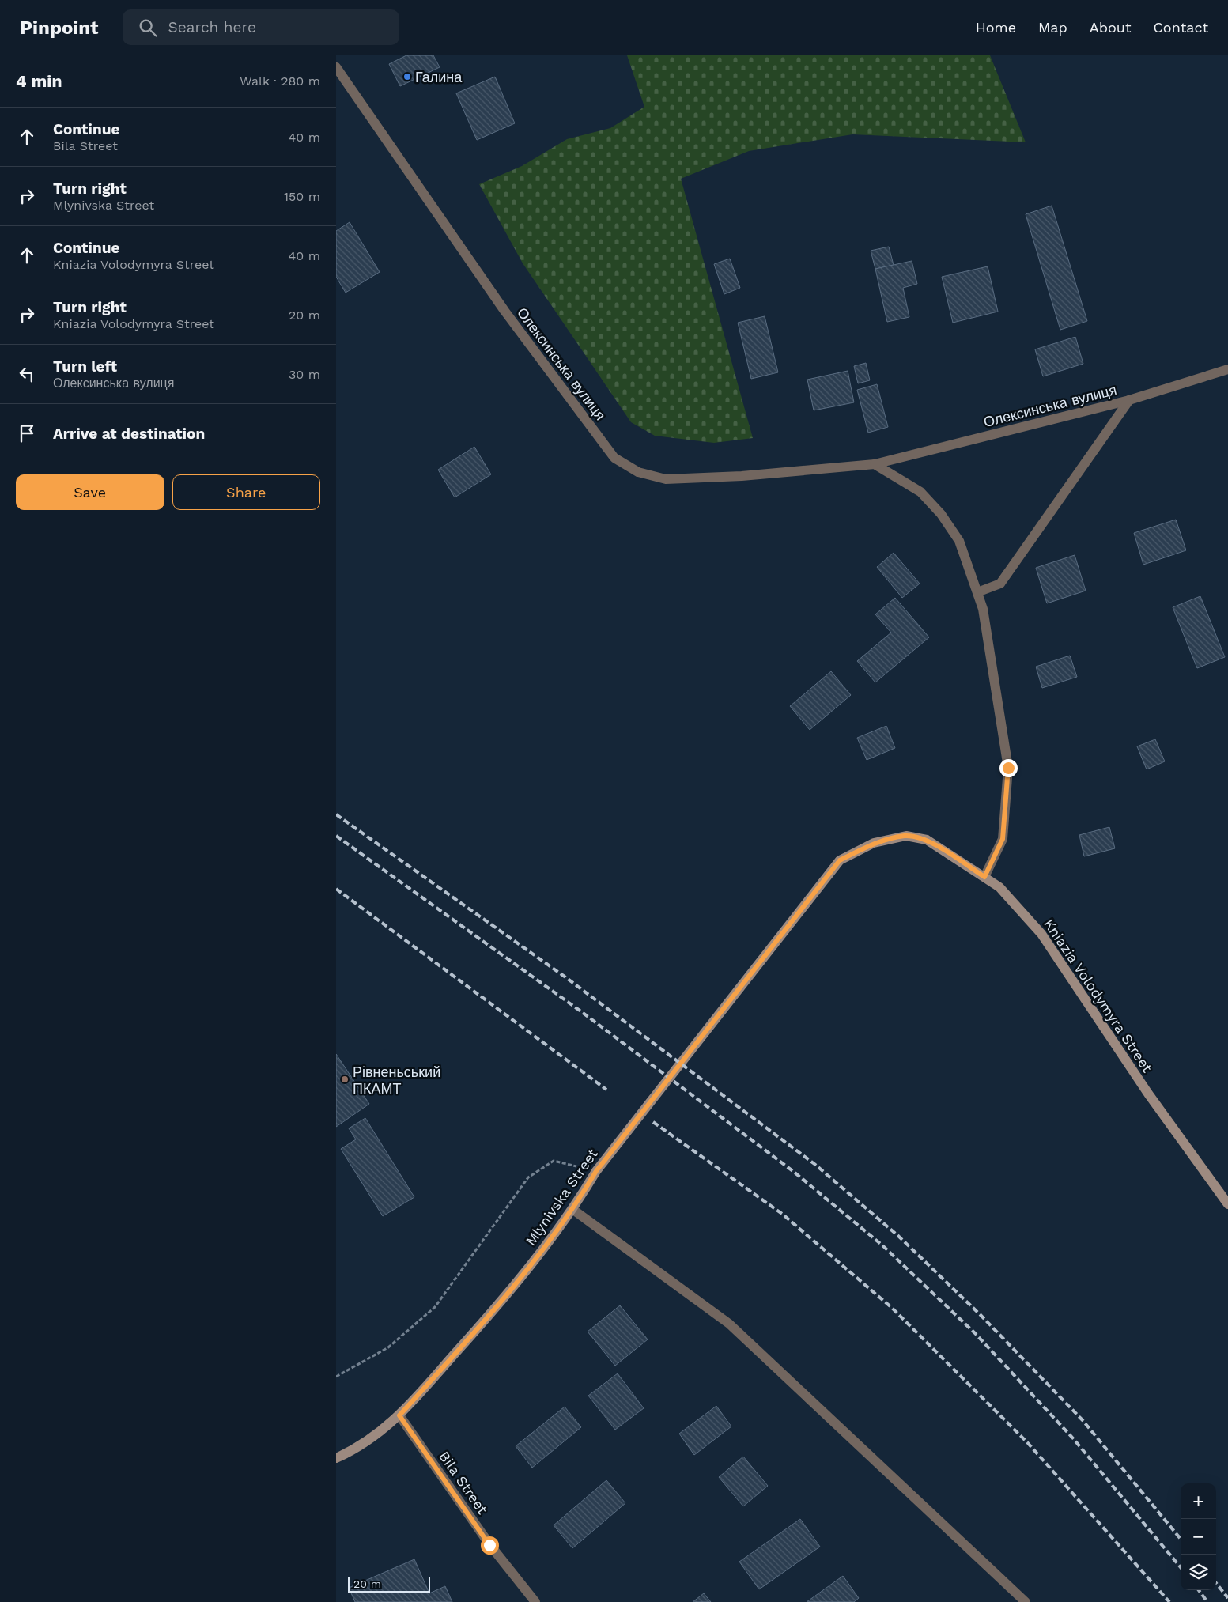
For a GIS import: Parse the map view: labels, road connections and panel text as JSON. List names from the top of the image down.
{
  "streets": {
    "main road": ["Kniazia Volodymyra Street", "Mlynivska Street"],
    "street": ["Олексинська вулиця", "Bila Street"]
  },
  "crossings": [
    ["Kniazia Volodymyra Street", "Mlynivska Street"],
    ["Mlynivska Street", "Bila Street"]
  ],
  "places": ["Галина", "Рівненьський ПКАМТ"],
  "scale_bar": "20 m",
  "page": {
    "header": "Pinpoint",
    "search": "Search here",
    "nav": [
      "Home",
      "Map",
      "About",
      "Contact"
    ],
    "heading": ["4 min", "Walk · 280 m"],
    "list": [
      ["Continue", "Bila Street", "40 m"],
      ["Turn right", "Mlynivska Street", "150 m"],
      ["Continue", "Kniazia Volodymyra Street", "40 m"],
      ["Turn right", "Kniazia Volodymyra Street", "20 m"],
      ["Turn left", "Олексинська вулиця", "30 m"],
      "Arrive at destination"
    ],
    "buttons": ["Save", "Share"],
    "map_buttons": ["+", "−"],
    "scale": "20 m"
  }
}
